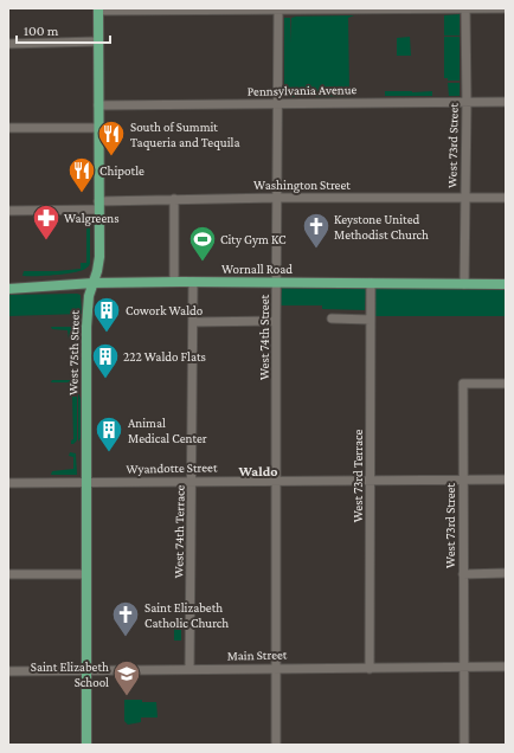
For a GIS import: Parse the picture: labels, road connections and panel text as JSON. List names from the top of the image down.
{
  "streets": {
    "main road": ["Wornall Road", "West 75th Street"],
    "street": [
      "Pennsylvania Avenue",
      "West 73rd Street",
      "Washington Street",
      "West 74th Street",
      "Wyandotte Street",
      "West 73rd Terrace",
      "West 74th Terrace",
      "Main Street"
    ]
  },
  "crossings": [
    ["Pennsylvania Avenue", "West 73rd Street"],
    ["Pennsylvania Avenue", "West 74th Street"],
    ["Pennsylvania Avenue", "West 75th Street"],
    ["West 73rd Street", "Washington Street"],
    ["West 73rd Street", "Wornall Road"],
    ["West 73rd Street", "Wyandotte Street"],
    ["West 73rd Street", "Main Street"],
    ["Washington Street", "West 74th Street"],
    ["Washington Street", "West 75th Street"],
    ["Wornall Road", "West 74th Street"],
    ["Wornall Road", "West 75th Street"],
    ["Wornall Road", "West 73rd Terrace"],
    ["Wornall Road", "West 74th Terrace"],
    ["West 74th Street", "Wyandotte Street"],
    ["West 74th Street", "Main Street"],
    ["West 75th Street", "Wyandotte Street"],
    ["West 75th Street", "Main Street"],
    ["Wyandotte Street", "West 73rd Terrace"],
    ["Wyandotte Street", "West 74th Terrace"],
    ["West 73rd Terrace", "Main Street"],
    ["West 74th Terrace", "Main Street"]
  ],
  "districts": ["Waldo"],
  "places": {
    "restaurant": ["South of Summit Taqueria and Tequila", "Chipotle"],
    "pharmacy": ["Walgreens"],
    "church": ["Keystone United Methodist Church", "Saint Elizabeth Catholic Church"],
    "sports": ["City Gym KC"],
    "building": ["Cowork Waldo", "222 Waldo Flats", "Animal Medical Center"],
    "school or university": ["Saint Elizabeth School"]
  },
  "scale_bar": "100 m"
}
